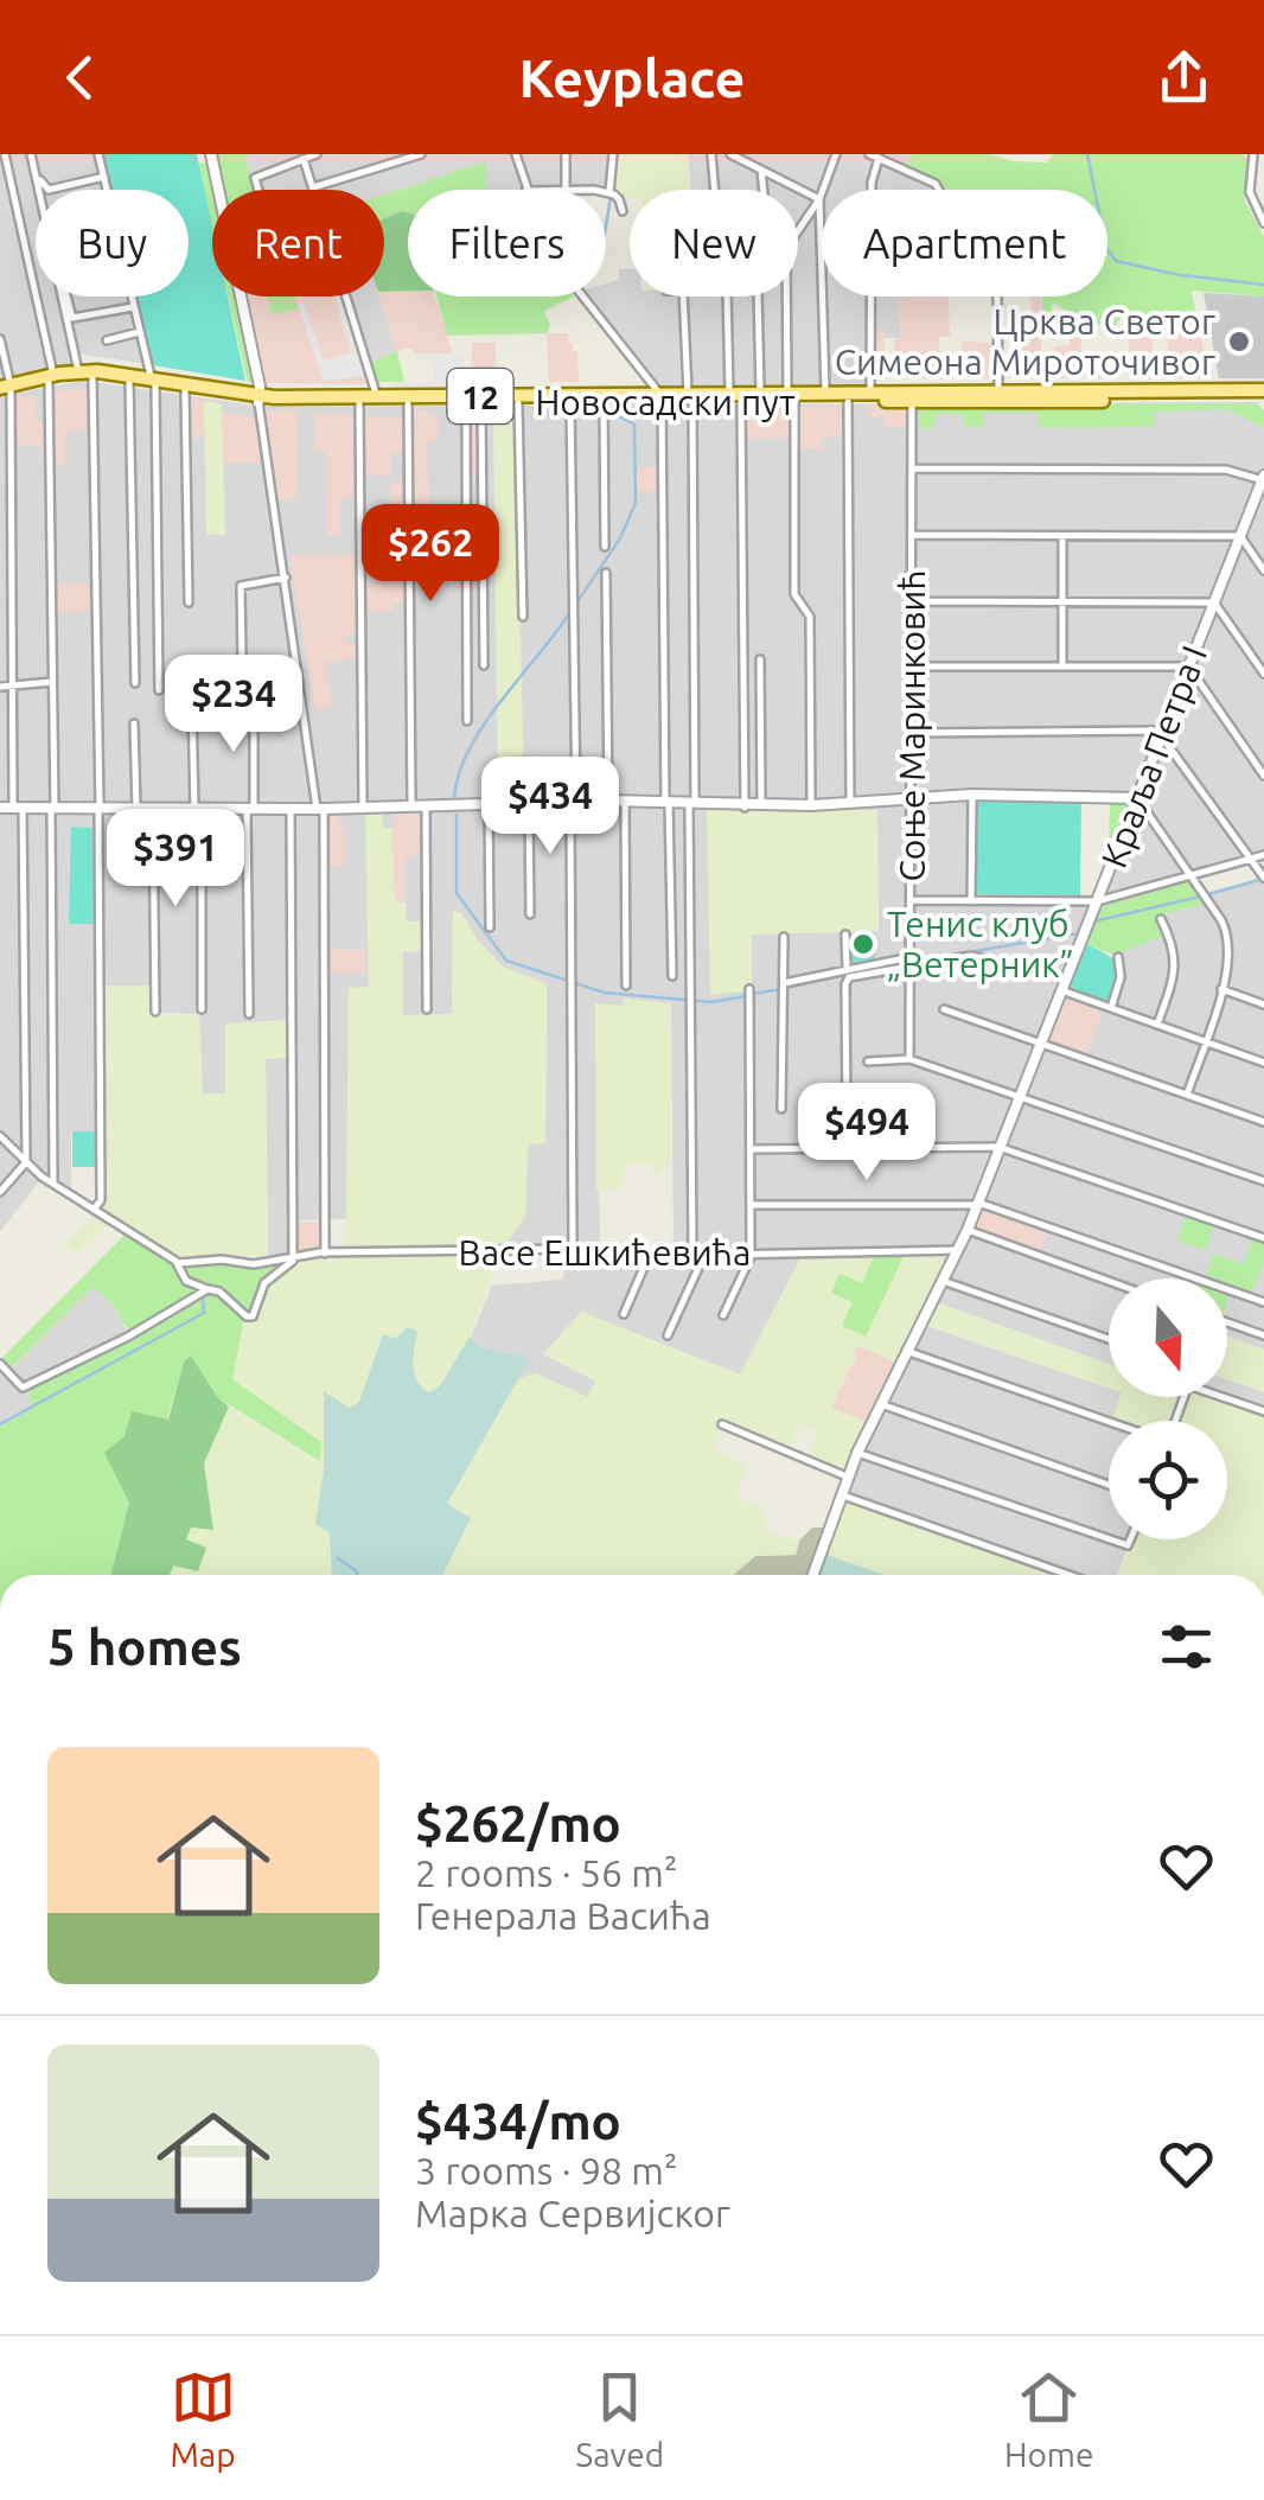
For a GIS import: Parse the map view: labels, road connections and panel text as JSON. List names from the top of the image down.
{
  "streets": {
    "main road": ["12", "Новосадски пут"],
    "street": ["Соње Маринковић", "Краља Петра I", "Васе Ешкићевића"]
  },
  "crossings": [
    ["Новосадски пут", "Соње Маринковић"],
    ["Краља Петра I", "Васе Ешкићевића"]
  ],
  "places": ["Црква Светог Симеона Мироточивог", "Тенис клуб „Ветерник”"],
  "north": "bottom",
  "page": {
    "header": "Keyplace",
    "chip": [
      "Buy",
      "Rent",
      "Filters",
      "New",
      "Apartment"
    ],
    "price": [
      "$262",
      "$234",
      "$434",
      "$391",
      "$494"
    ],
    "heading": "5 homes",
    "list": [
      {
        "name": "$262/mo",
        "note": "2 rooms · 56 m² · Генерала Васића"
      },
      {
        "name": "$434/mo",
        "note": "3 rooms · 98 m² · Марка Сервијског"
      }
    ],
    "tabs": ["Map", "Saved", "Home"]
  }
}
